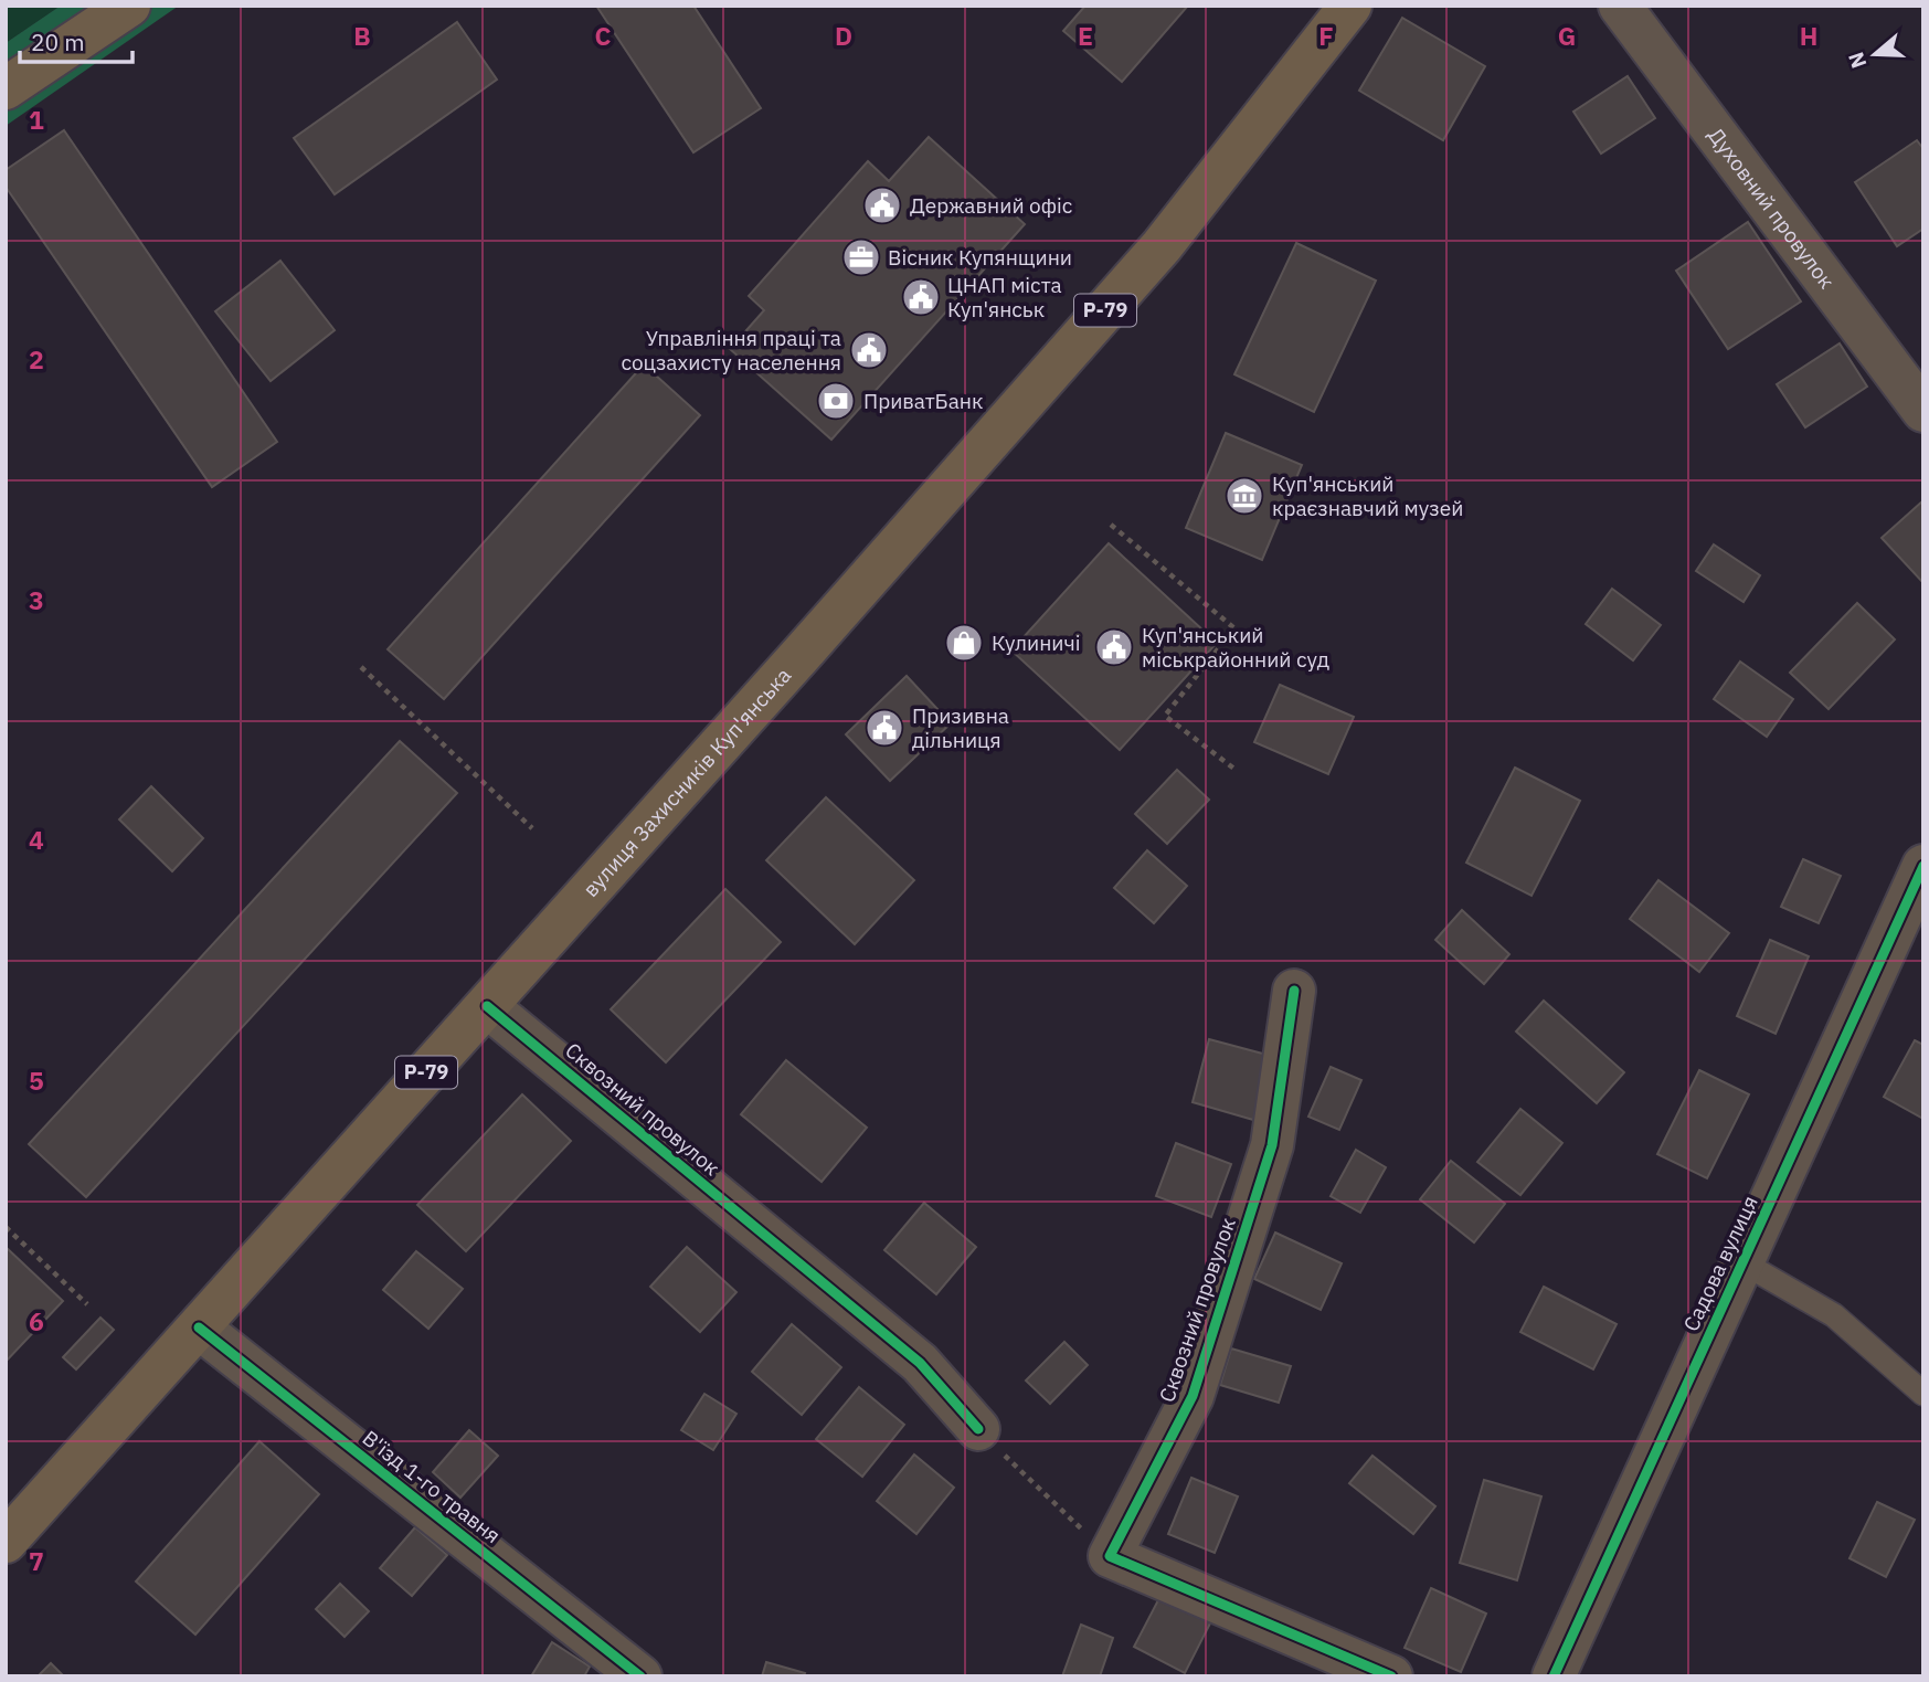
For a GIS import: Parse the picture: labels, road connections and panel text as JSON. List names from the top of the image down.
{
  "streets": {
    "main road": ["Р-79", "вулиця Захисників Куп'янська"],
    "street": [
      "Духовний провулок",
      "Сквозний провулок",
      "Садова вулиця",
      "В'їзд 1-го травня"
    ]
  },
  "crossings": [
    ["вулиця Захисників Куп'янська", "Сквозний провулок"],
    ["вулиця Захисників Куп'янська", "В'їзд 1-го травня"]
  ],
  "places": {
    "public building": [
      "Державний офіс",
      "ЦНАП міста Куп'янськ",
      "Управління праці та соцзахисту населення",
      "Куп'янський міськрайонний суд",
      "Призивна дільниця"
    ],
    "office": ["Вісник Купянщини"],
    "bank": ["ПриватБанк"],
    "museum": ["Куп'янський краєзнавчий музей"],
    "shop": ["Кулиничі"]
  },
  "scale_bar": "20 m",
  "north": "left",
  "grid": {
    "columns": [
      "B",
      "C",
      "D",
      "E",
      "F",
      "G",
      "H"
    ],
    "rows": [
      "1",
      "2",
      "3",
      "4",
      "5",
      "6",
      "7"
    ]
  }
}
